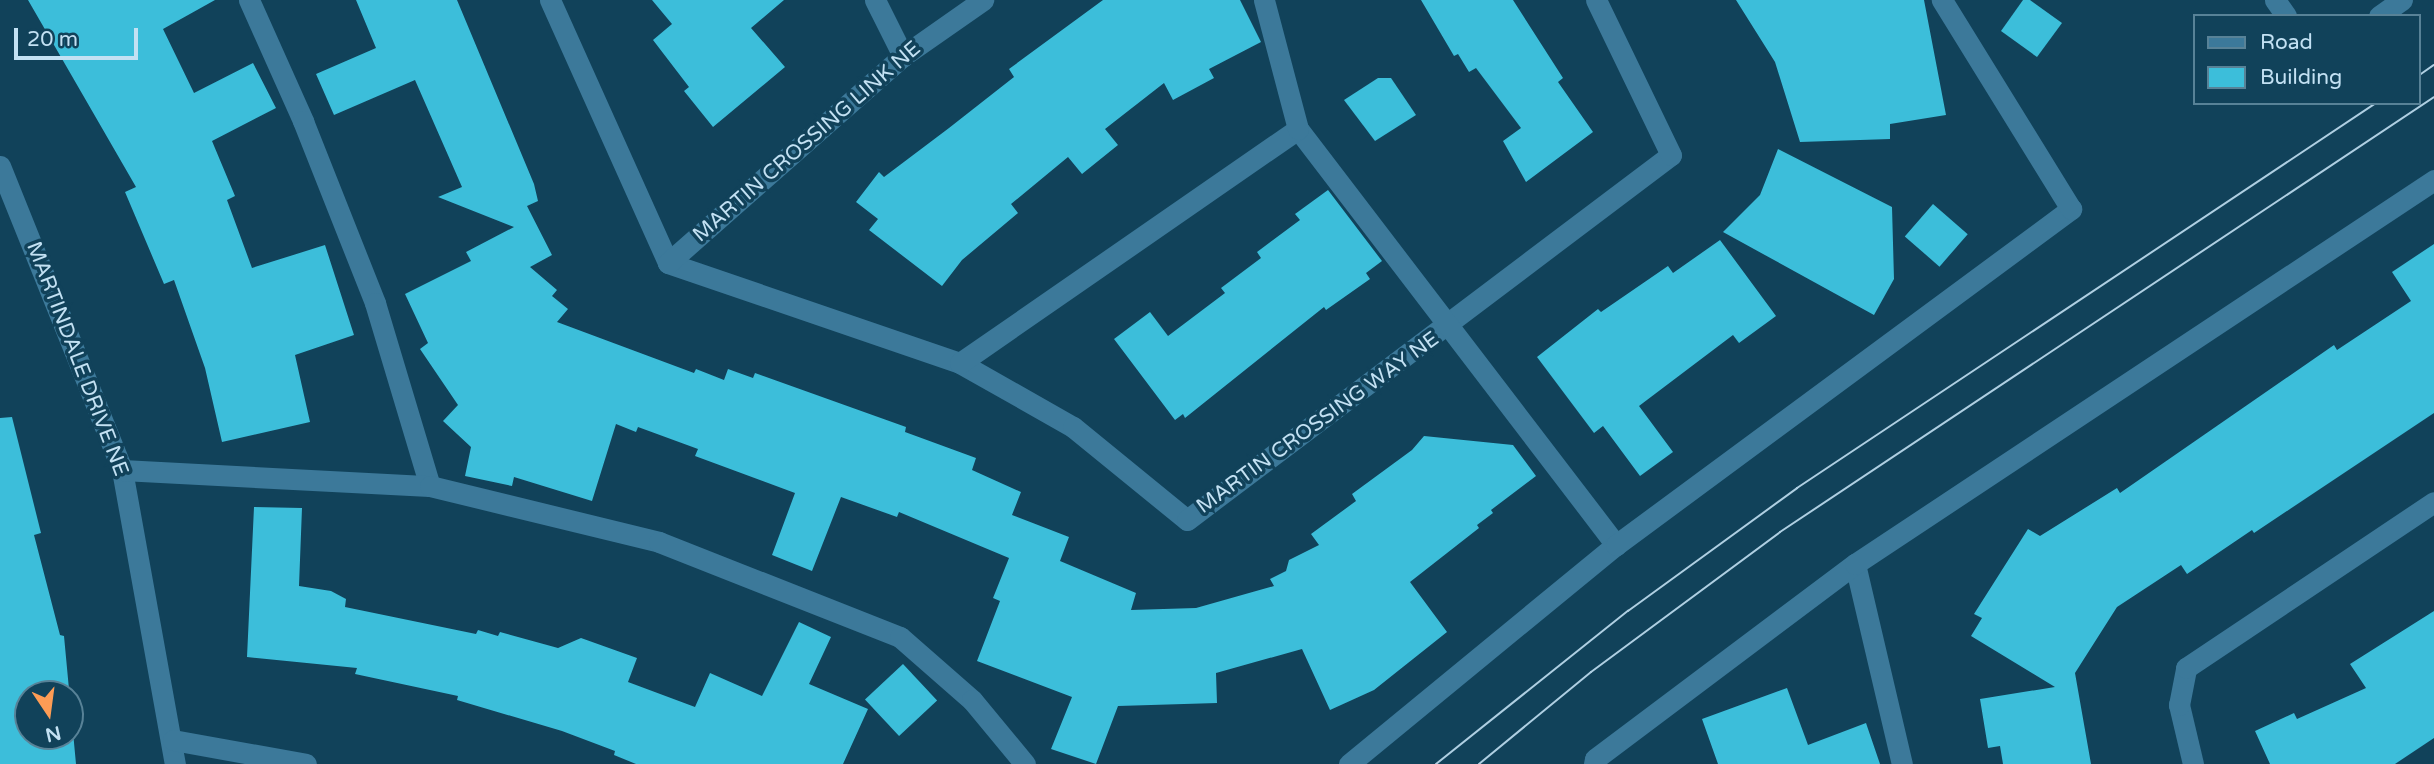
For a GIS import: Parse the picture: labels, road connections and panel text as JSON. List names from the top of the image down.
{
  "streets": {
    "street": ["MARTIN CROSSING LINK NE", "MARTINDALE DRIVE NE", "MARTIN CROSSING WAY NE"]
  },
  "crossings": [
    ["MARTIN CROSSING LINK NE", "MARTIN CROSSING WAY NE"]
  ],
  "legend": ["Road", "Building"],
  "scale_bar": "20 m",
  "north": "bottom"
}
